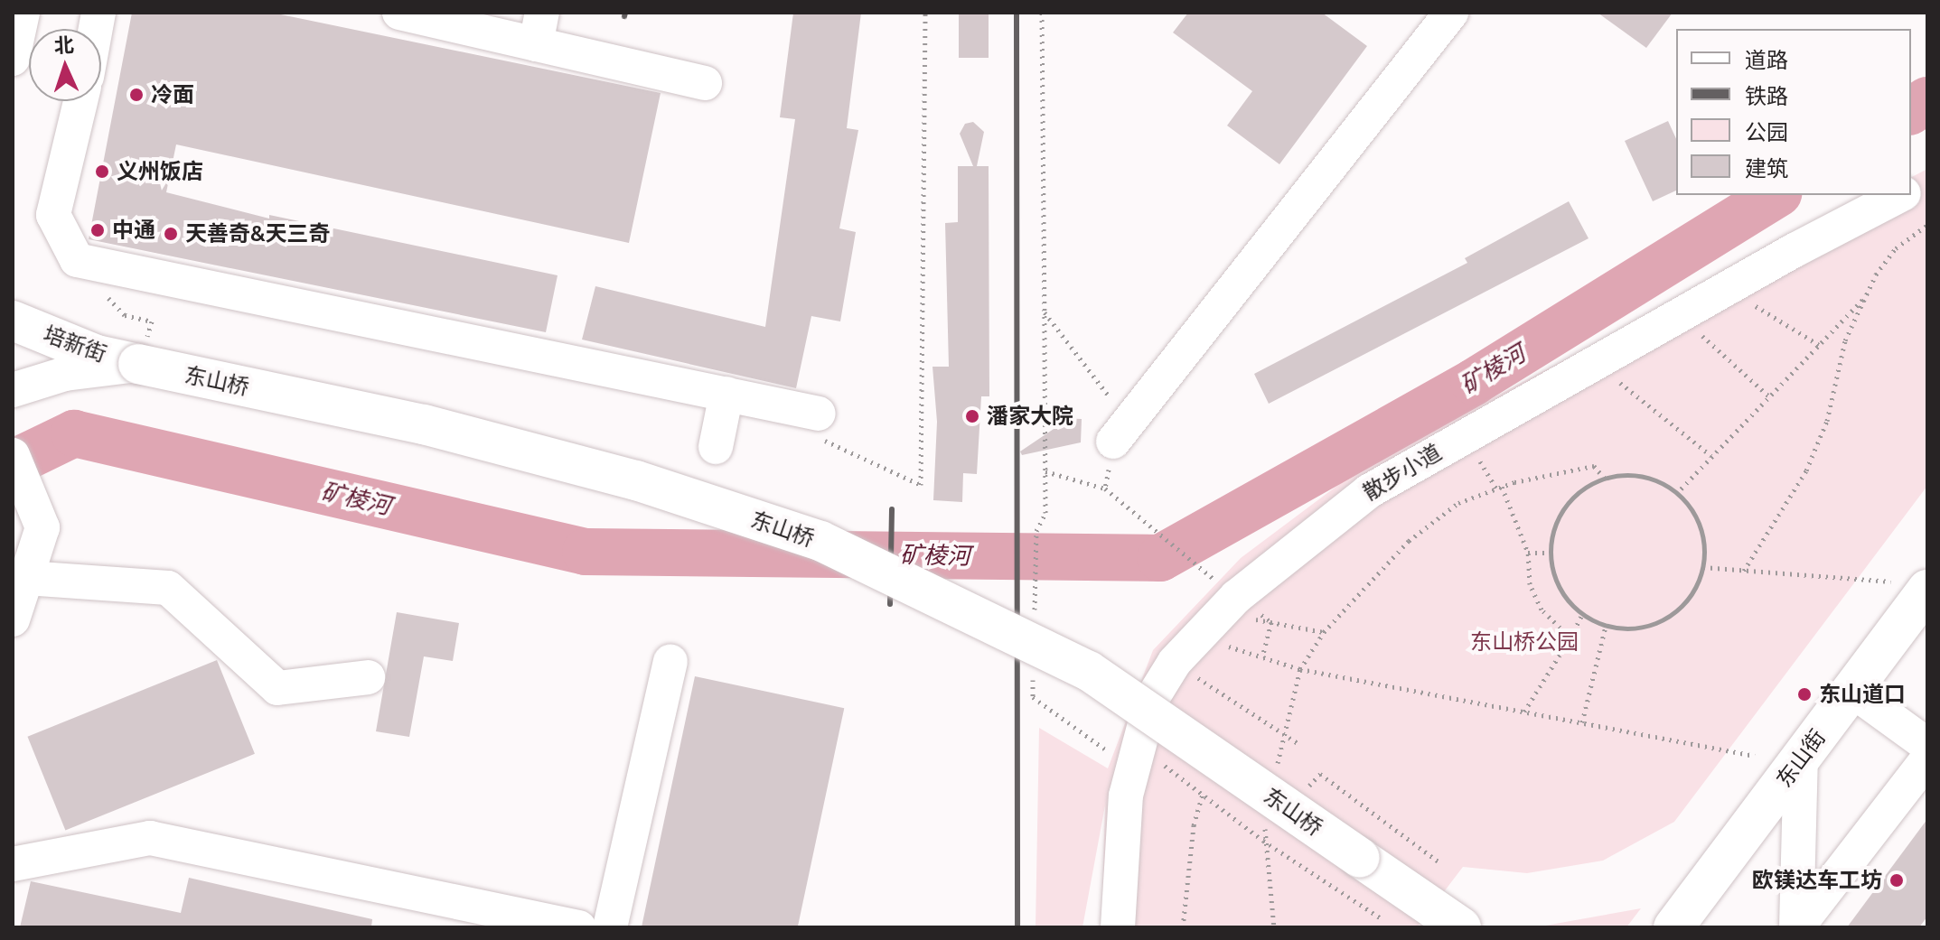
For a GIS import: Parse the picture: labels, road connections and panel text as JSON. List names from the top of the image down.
{
  "streets": {
    "main road": ["培新街", "东山桥", "东山街"],
    "street": ["散步小道"]
  },
  "crossings": [
    ["培新街", "东山桥"]
  ],
  "water": ["矿棱河"],
  "parks": ["东山桥公园"],
  "places": [
    "冷面",
    "义州饭店",
    "中通",
    "天善奇&天三奇",
    "潘家大院",
    "东山道口",
    "欧镁达车工坊"
  ],
  "legend": [
    "道路",
    "铁路",
    "公园",
    "建筑"
  ],
  "north": "top"
}
